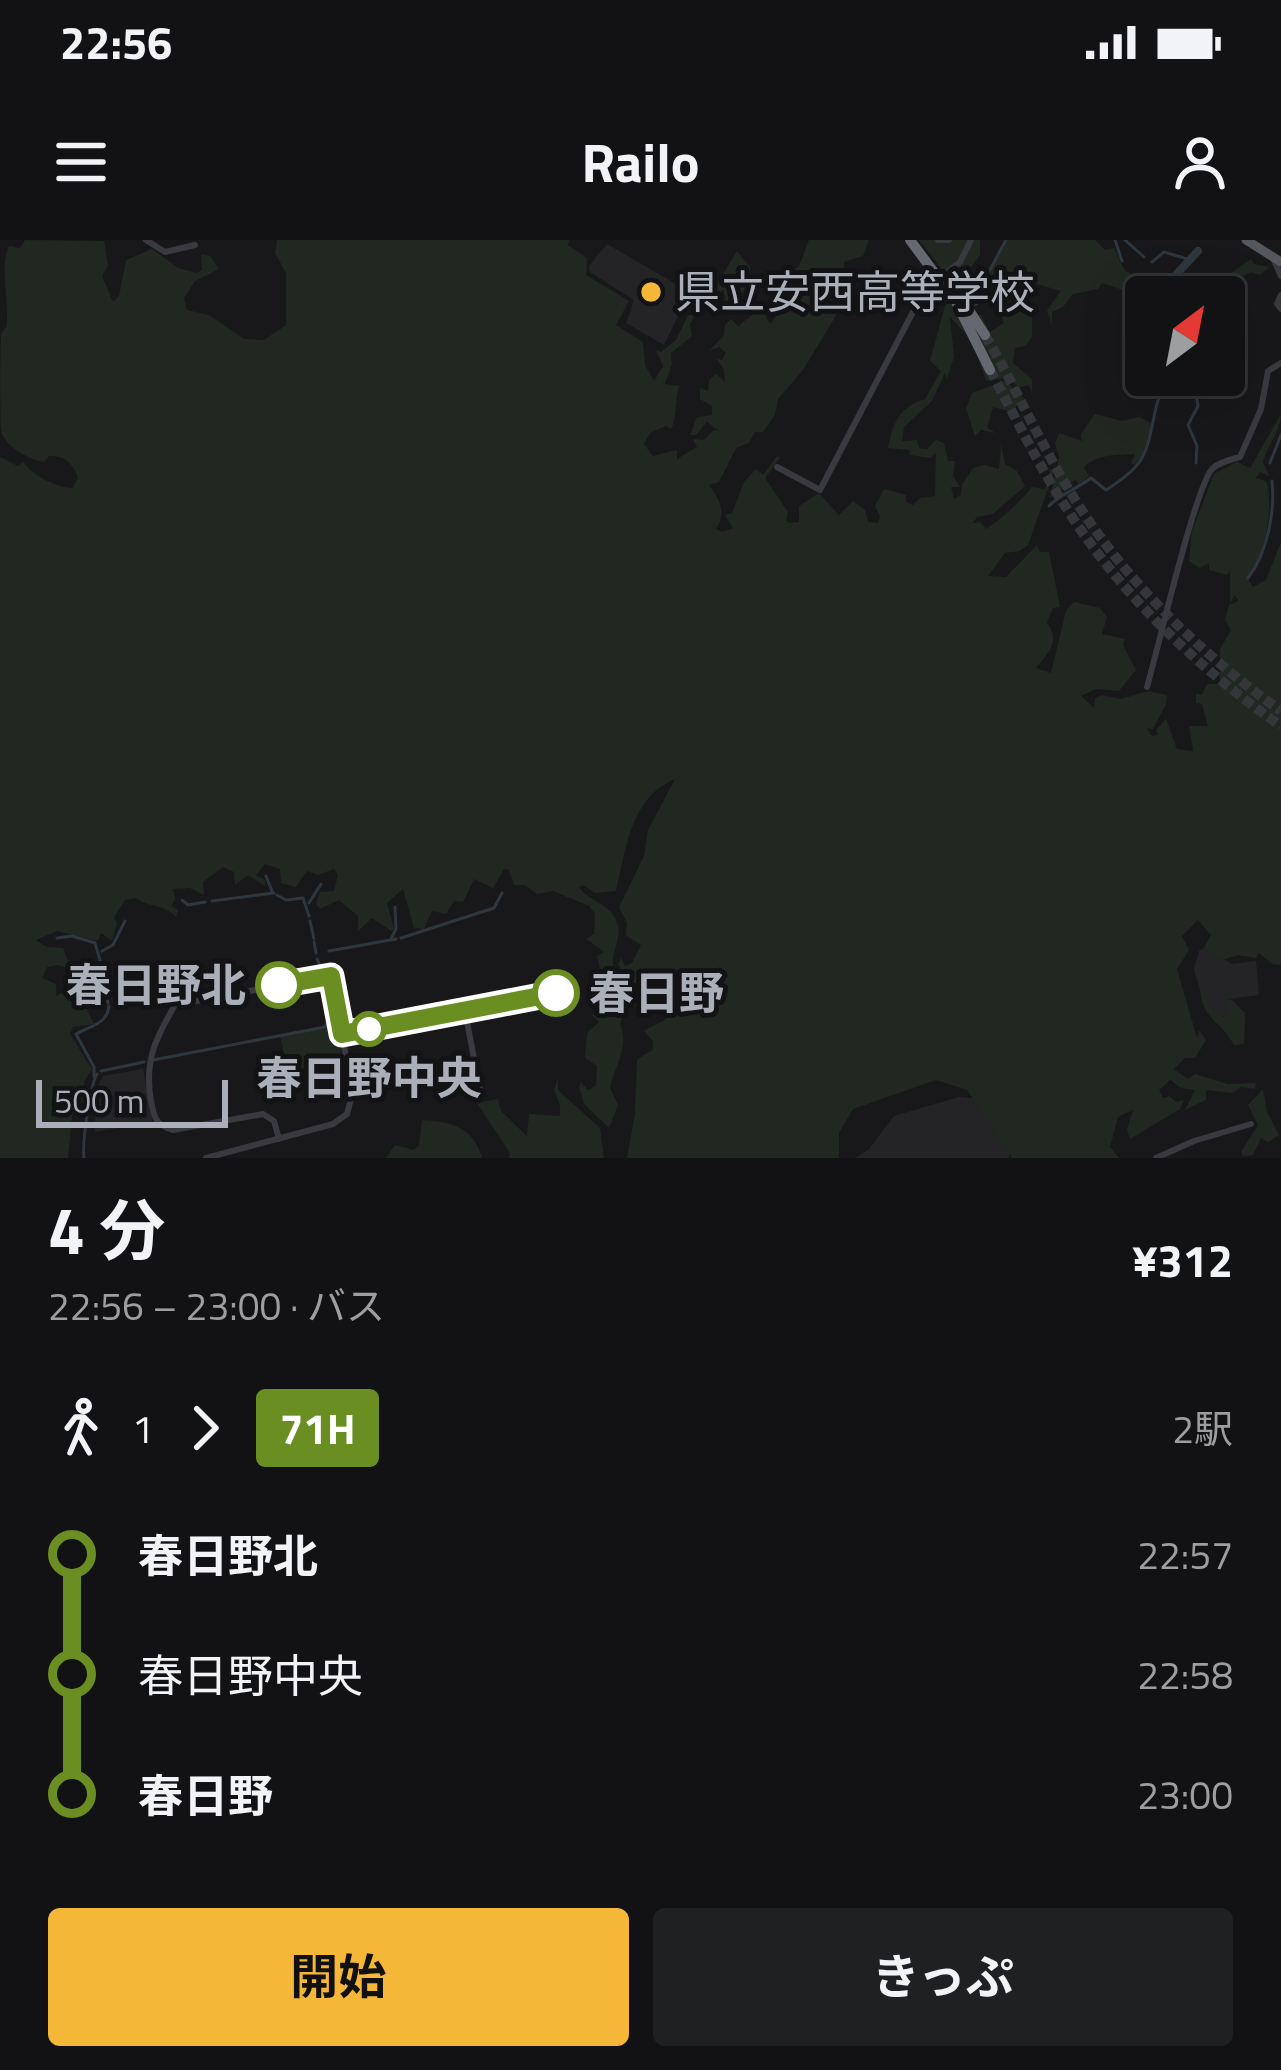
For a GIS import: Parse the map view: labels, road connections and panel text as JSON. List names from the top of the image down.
{
  "places": [
    "県立安西高等学校",
    "春日野北",
    "春日野",
    "春日野中央"
  ],
  "lines": ["bus line 71H"],
  "scale_bar": "500 m",
  "north": "top right",
  "page": {
    "status": "22:56",
    "header": "Railo",
    "scale": "500 m",
    "heading": ["4 分", "22:56 – 23:00 · バス", "¥312"],
    "legs": ["1", "71H", "2駅"],
    "list": [
      {
        "name": "春日野北",
        "value": "22:57"
      },
      {
        "name": "春日野中央",
        "value": "22:58"
      },
      {
        "name": "春日野",
        "value": "23:00"
      }
    ],
    "buttons": ["開始", "きっぷ"]
  }
}
